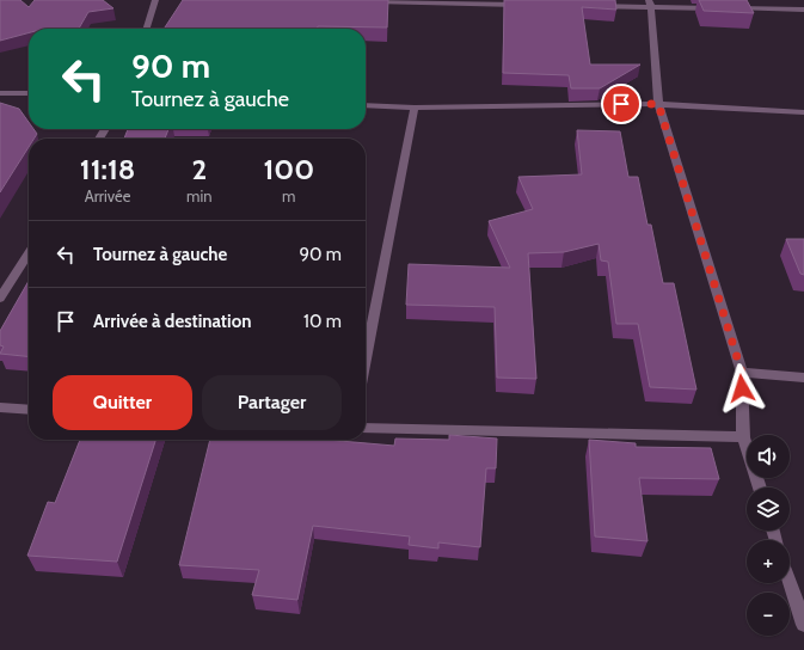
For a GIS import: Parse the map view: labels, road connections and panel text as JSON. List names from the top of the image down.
{
  "page": {
    "turn": ["90 m", "Tournez à gauche"],
    "eta": [
      "11:18",
      "Arrivée",
      "2",
      "min",
      "100",
      "m"
    ],
    "list": [
      {
        "name": "Tournez à gauche",
        "value": "90 m"
      },
      {
        "name": "Arrivée à destination",
        "value": "10 m"
      }
    ],
    "buttons": ["Quitter", "Partager"],
    "map_buttons": ["+", "−"]
  }
}
